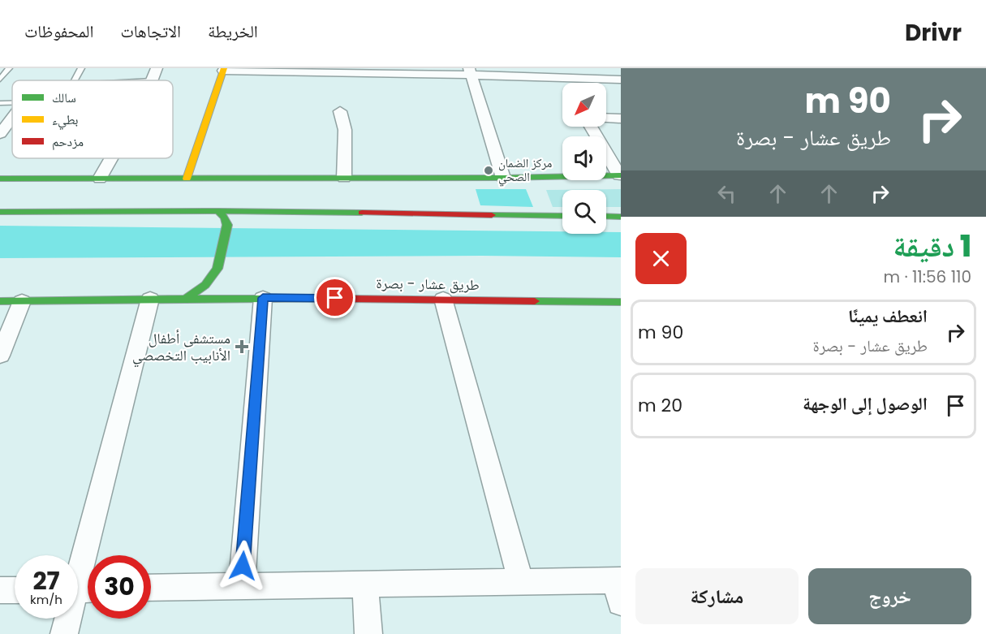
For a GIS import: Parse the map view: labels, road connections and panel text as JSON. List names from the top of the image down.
{
  "streets": {
    "main road": ["طريق عشار - بصرة"]
  },
  "places": {
    "other": ["مركز الضمان الصحي"],
    "health": ["مستشفى أطفال الأنابيب التخصصي"]
  },
  "legend": ["سالك", "بطيء", "مزدحم"],
  "north": "bottom left",
  "page": {
    "header": "Drivr",
    "nav": ["الخريطة", "الاتجاهات", "المحفوظات"],
    "turn": ["90 m", "طريق عشار - بصرة"],
    "heading": ["1 دقيقة", "110 m · 11:56"],
    "list": [
      {
        "name": "انعطف يمينًا",
        "note": "طريق عشار - بصرة",
        "value": "90 m"
      },
      {
        "name": "الوصول إلى الوجهة",
        "value": "20 m"
      }
    ],
    "speed": "27 km/h",
    "limit": "30",
    "buttons": ["خروج", "مشاركة"]
  }
}
